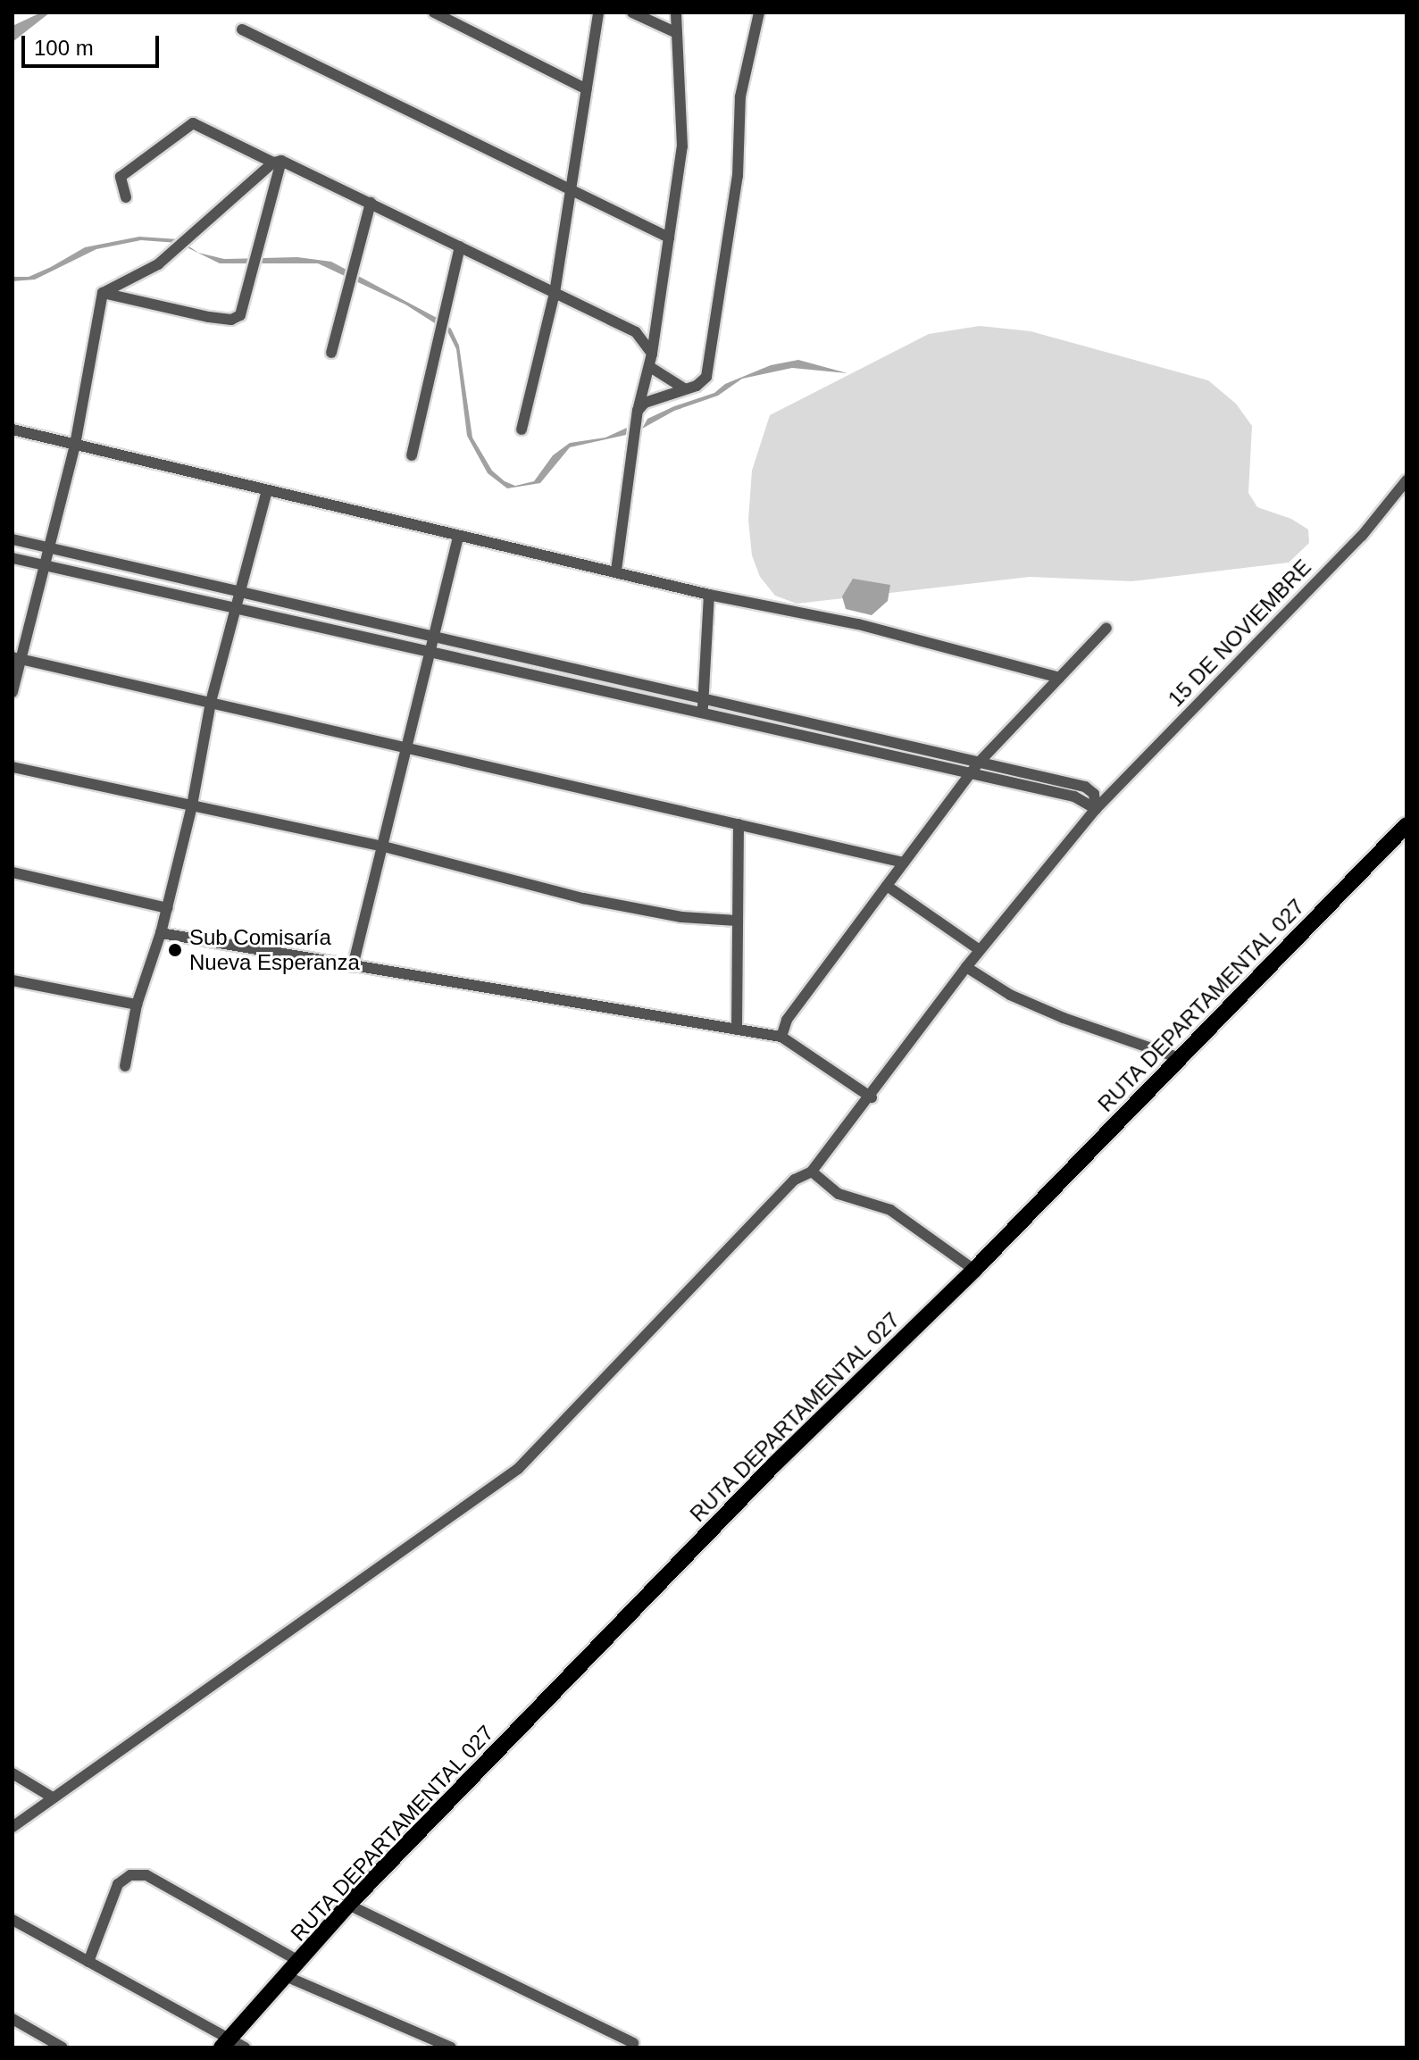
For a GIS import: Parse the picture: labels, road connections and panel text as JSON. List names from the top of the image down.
{
  "streets": {
    "main road": ["RUTA DEPARTAMENTAL 027"],
    "street": ["15 DE NOVIEMBRE"]
  },
  "places": ["Sub Comisaría Nueva Esperanza"],
  "scale_bar": "100 m"
}
